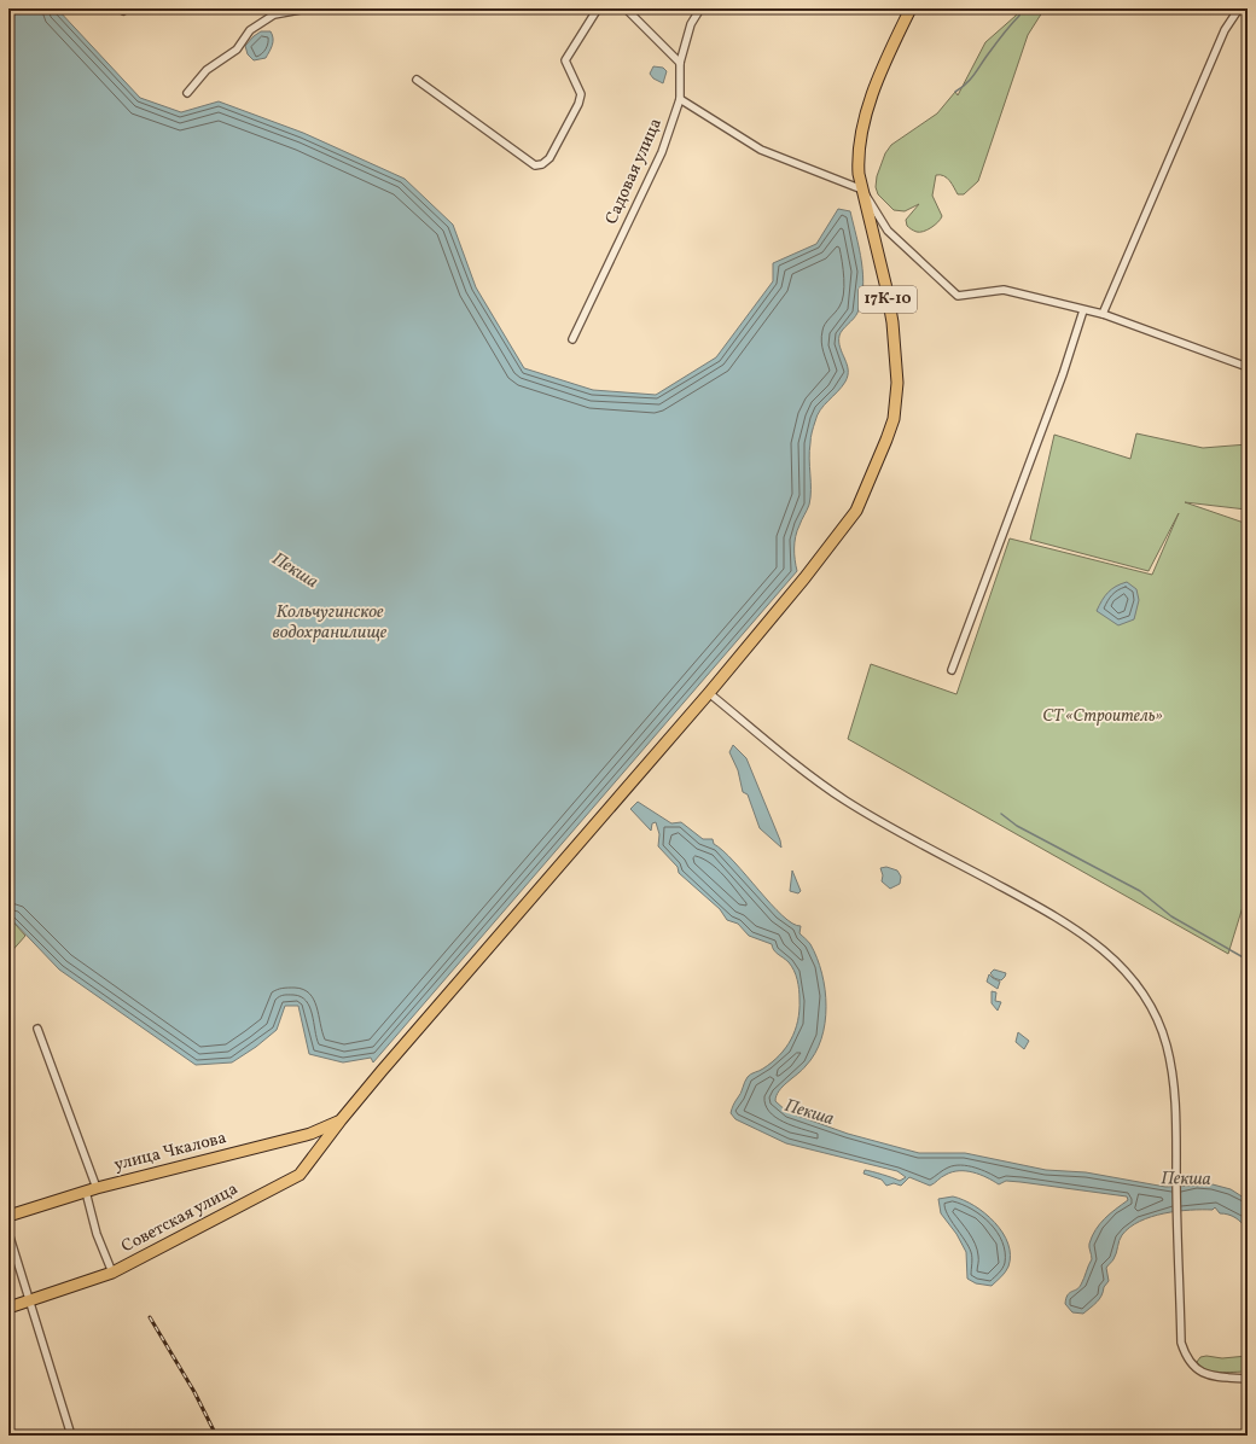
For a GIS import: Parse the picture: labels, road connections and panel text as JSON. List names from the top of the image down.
{
  "streets": {
    "main road": ["17К-10", "улица Чкалова", "Советская улица"],
    "street": ["Садовая улица"]
  },
  "crossings": [
    ["17К-10", "Советская улица"],
    ["улица Чкалова", "Советская улица"]
  ],
  "water": ["Пекша", "Кольчугинское водохранилище"],
  "parks": ["СТ «Строитель»"]
}
